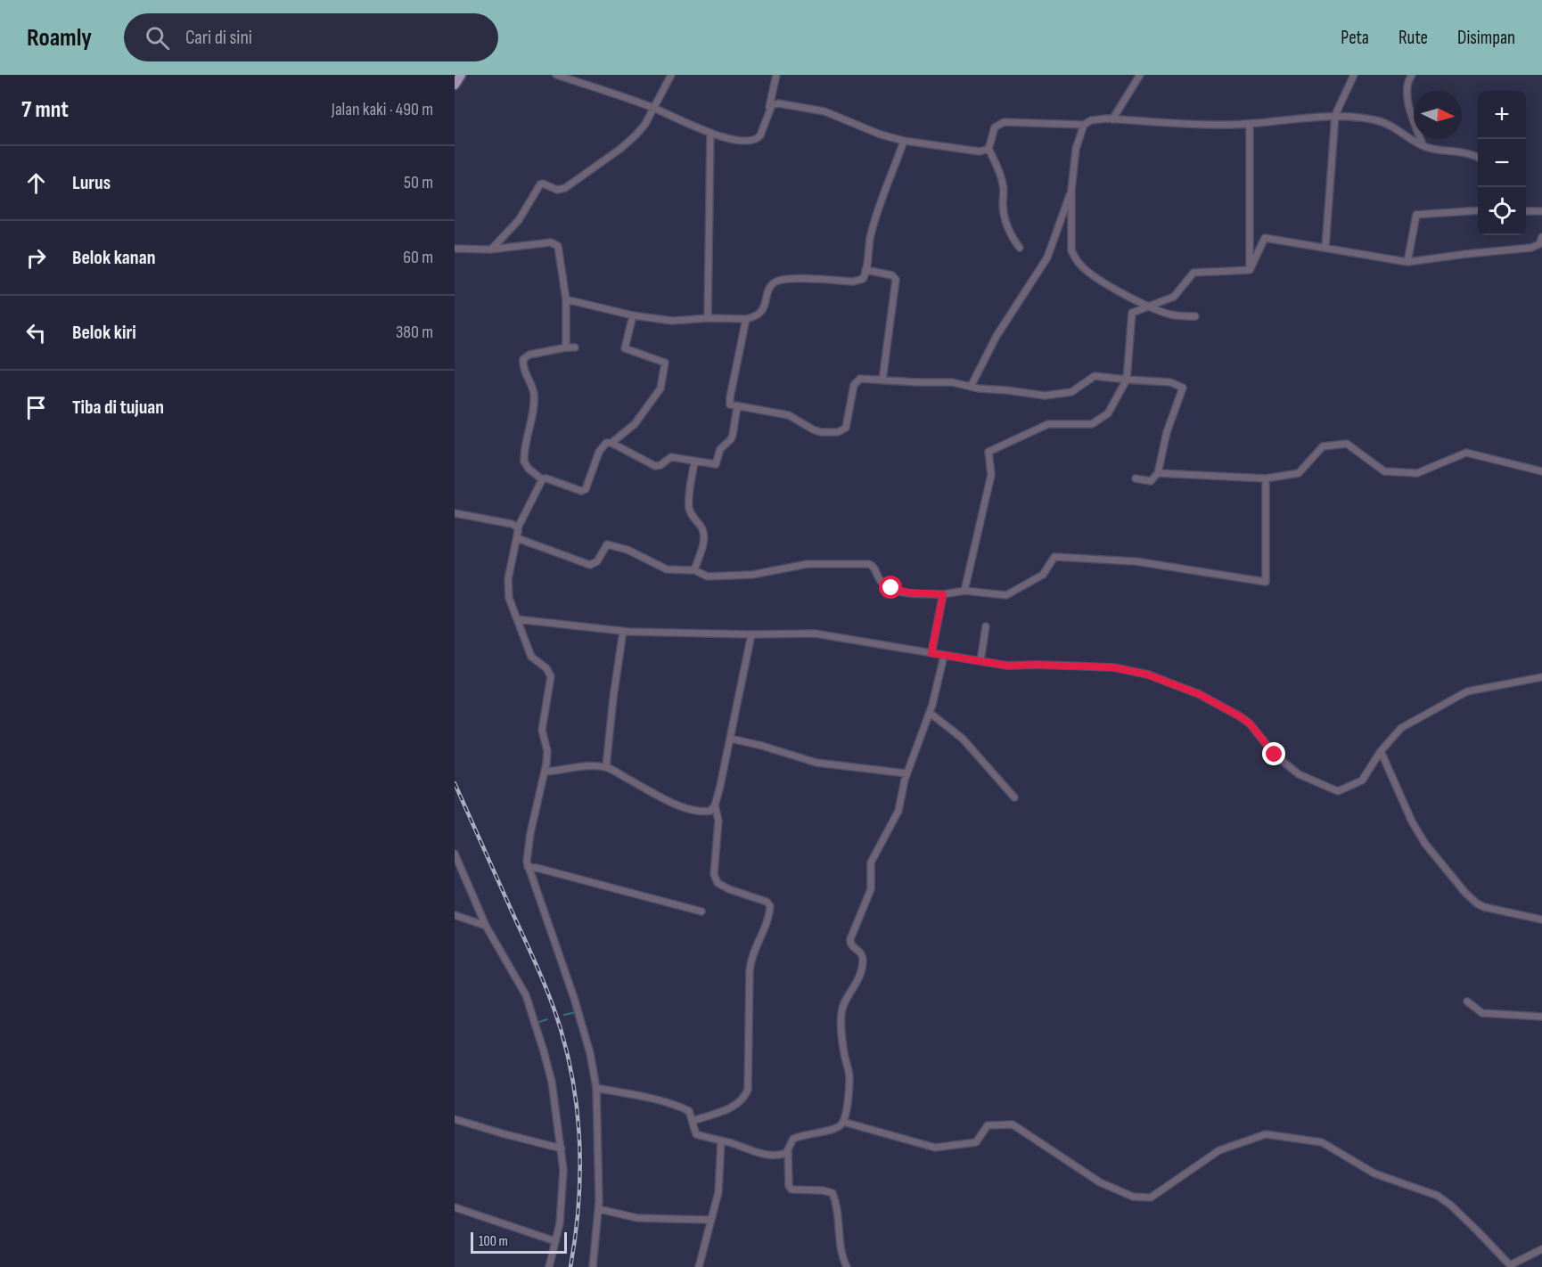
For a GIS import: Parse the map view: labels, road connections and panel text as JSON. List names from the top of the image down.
{
  "scale_bar": "100 m",
  "north": "right",
  "page": {
    "header": "Roamly",
    "search": "Cari di sini",
    "nav": ["Peta", "Rute", "Disimpan"],
    "heading": ["7 mnt", "Jalan kaki · 490 m"],
    "map_buttons": ["+", "−"],
    "list": [
      ["Lurus", "50 m"],
      ["Belok kanan", "60 m"],
      ["Belok kiri", "380 m"],
      "Tiba di tujuan"
    ],
    "scale": "100 m"
  }
}
